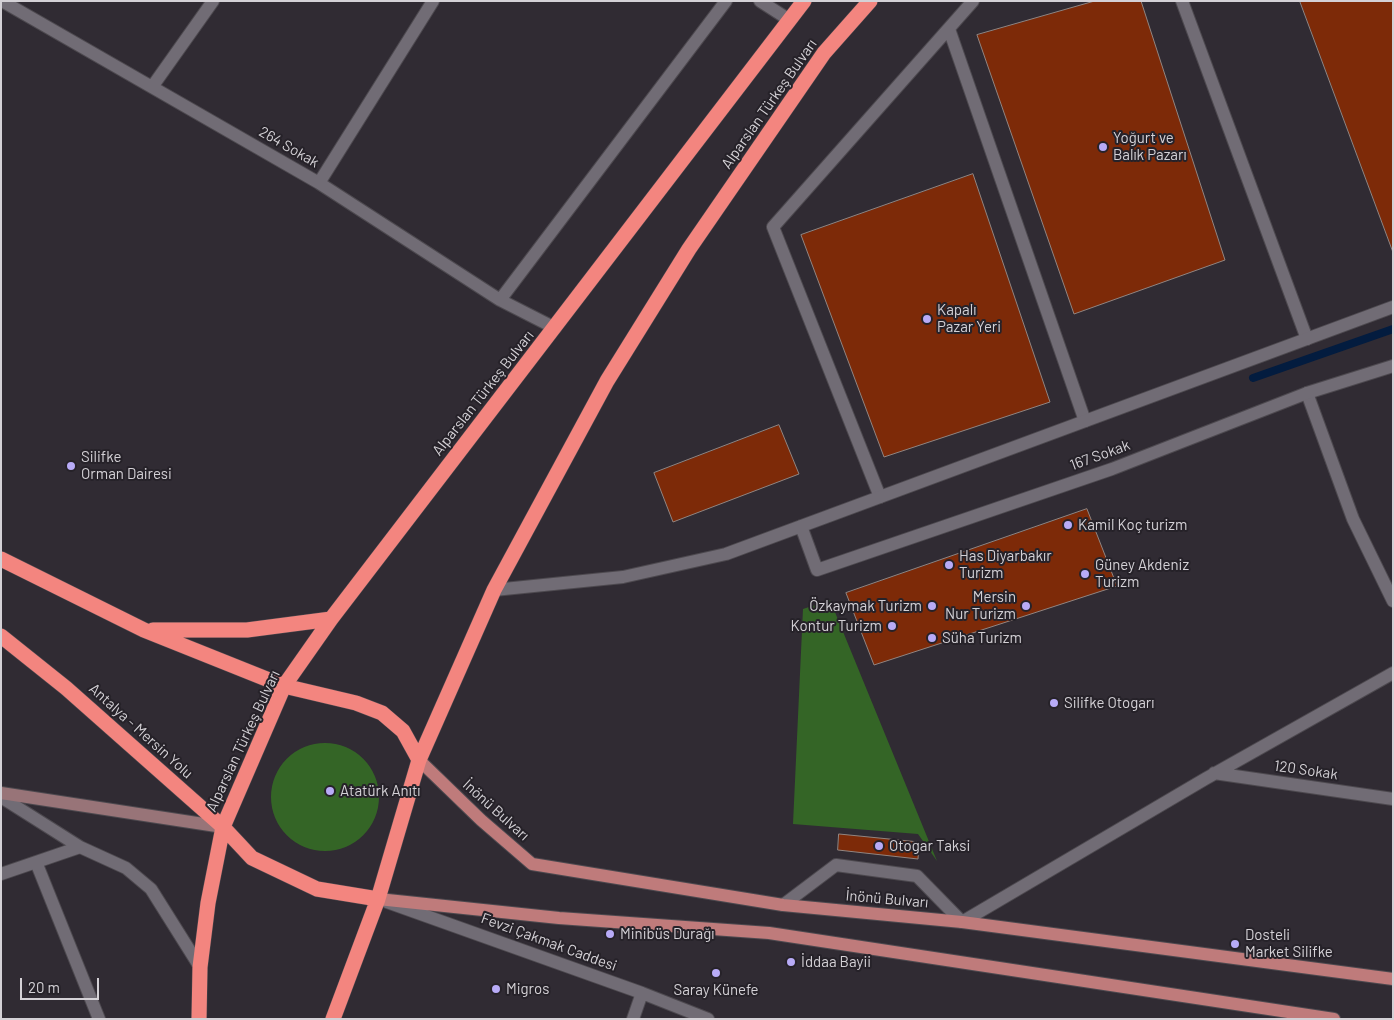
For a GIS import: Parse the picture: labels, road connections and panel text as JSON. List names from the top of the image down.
{
  "streets": {
    "highway": ["Alparslan Türkeş Bulvarı", "Antalya - Mersin Yolu"],
    "main road": ["İnönü Bulvarı"],
    "street": [
      "264 Sokak",
      "167 Sokak",
      "120 Sokak",
      "Fevzi Çakmak Caddesi"
    ]
  },
  "crossings": [
    ["Alparslan Türkeş Bulvarı", "264 Sokak"],
    ["Alparslan Türkeş Bulvarı", "Antalya - Mersin Yolu"],
    ["Alparslan Türkeş Bulvarı", "İnönü Bulvarı"],
    ["Antalya - Mersin Yolu", "Fevzi Çakmak Caddesi"]
  ],
  "places": [
    "Yoğurt ve Balık Pazarı",
    "Kapalı Pazar Yeri",
    "Silifke Orman Dairesi",
    "Kamil Koç turizm",
    "Has Diyarbakır Turizm",
    "Güney Akdeniz Turizm",
    "Özkaymak Turizm",
    "Mersin Nur Turizm",
    "Kontur Turizm",
    "Süha Turizm",
    "Silifke Otogarı",
    "Atatürk Anıtı",
    "Otogar Taksi",
    "Minibüs Durağı",
    "Dosteli Market Silifke",
    "İddaa Bayii",
    "Saray Künefe",
    "Migros"
  ],
  "scale_bar": "20 m"
}
